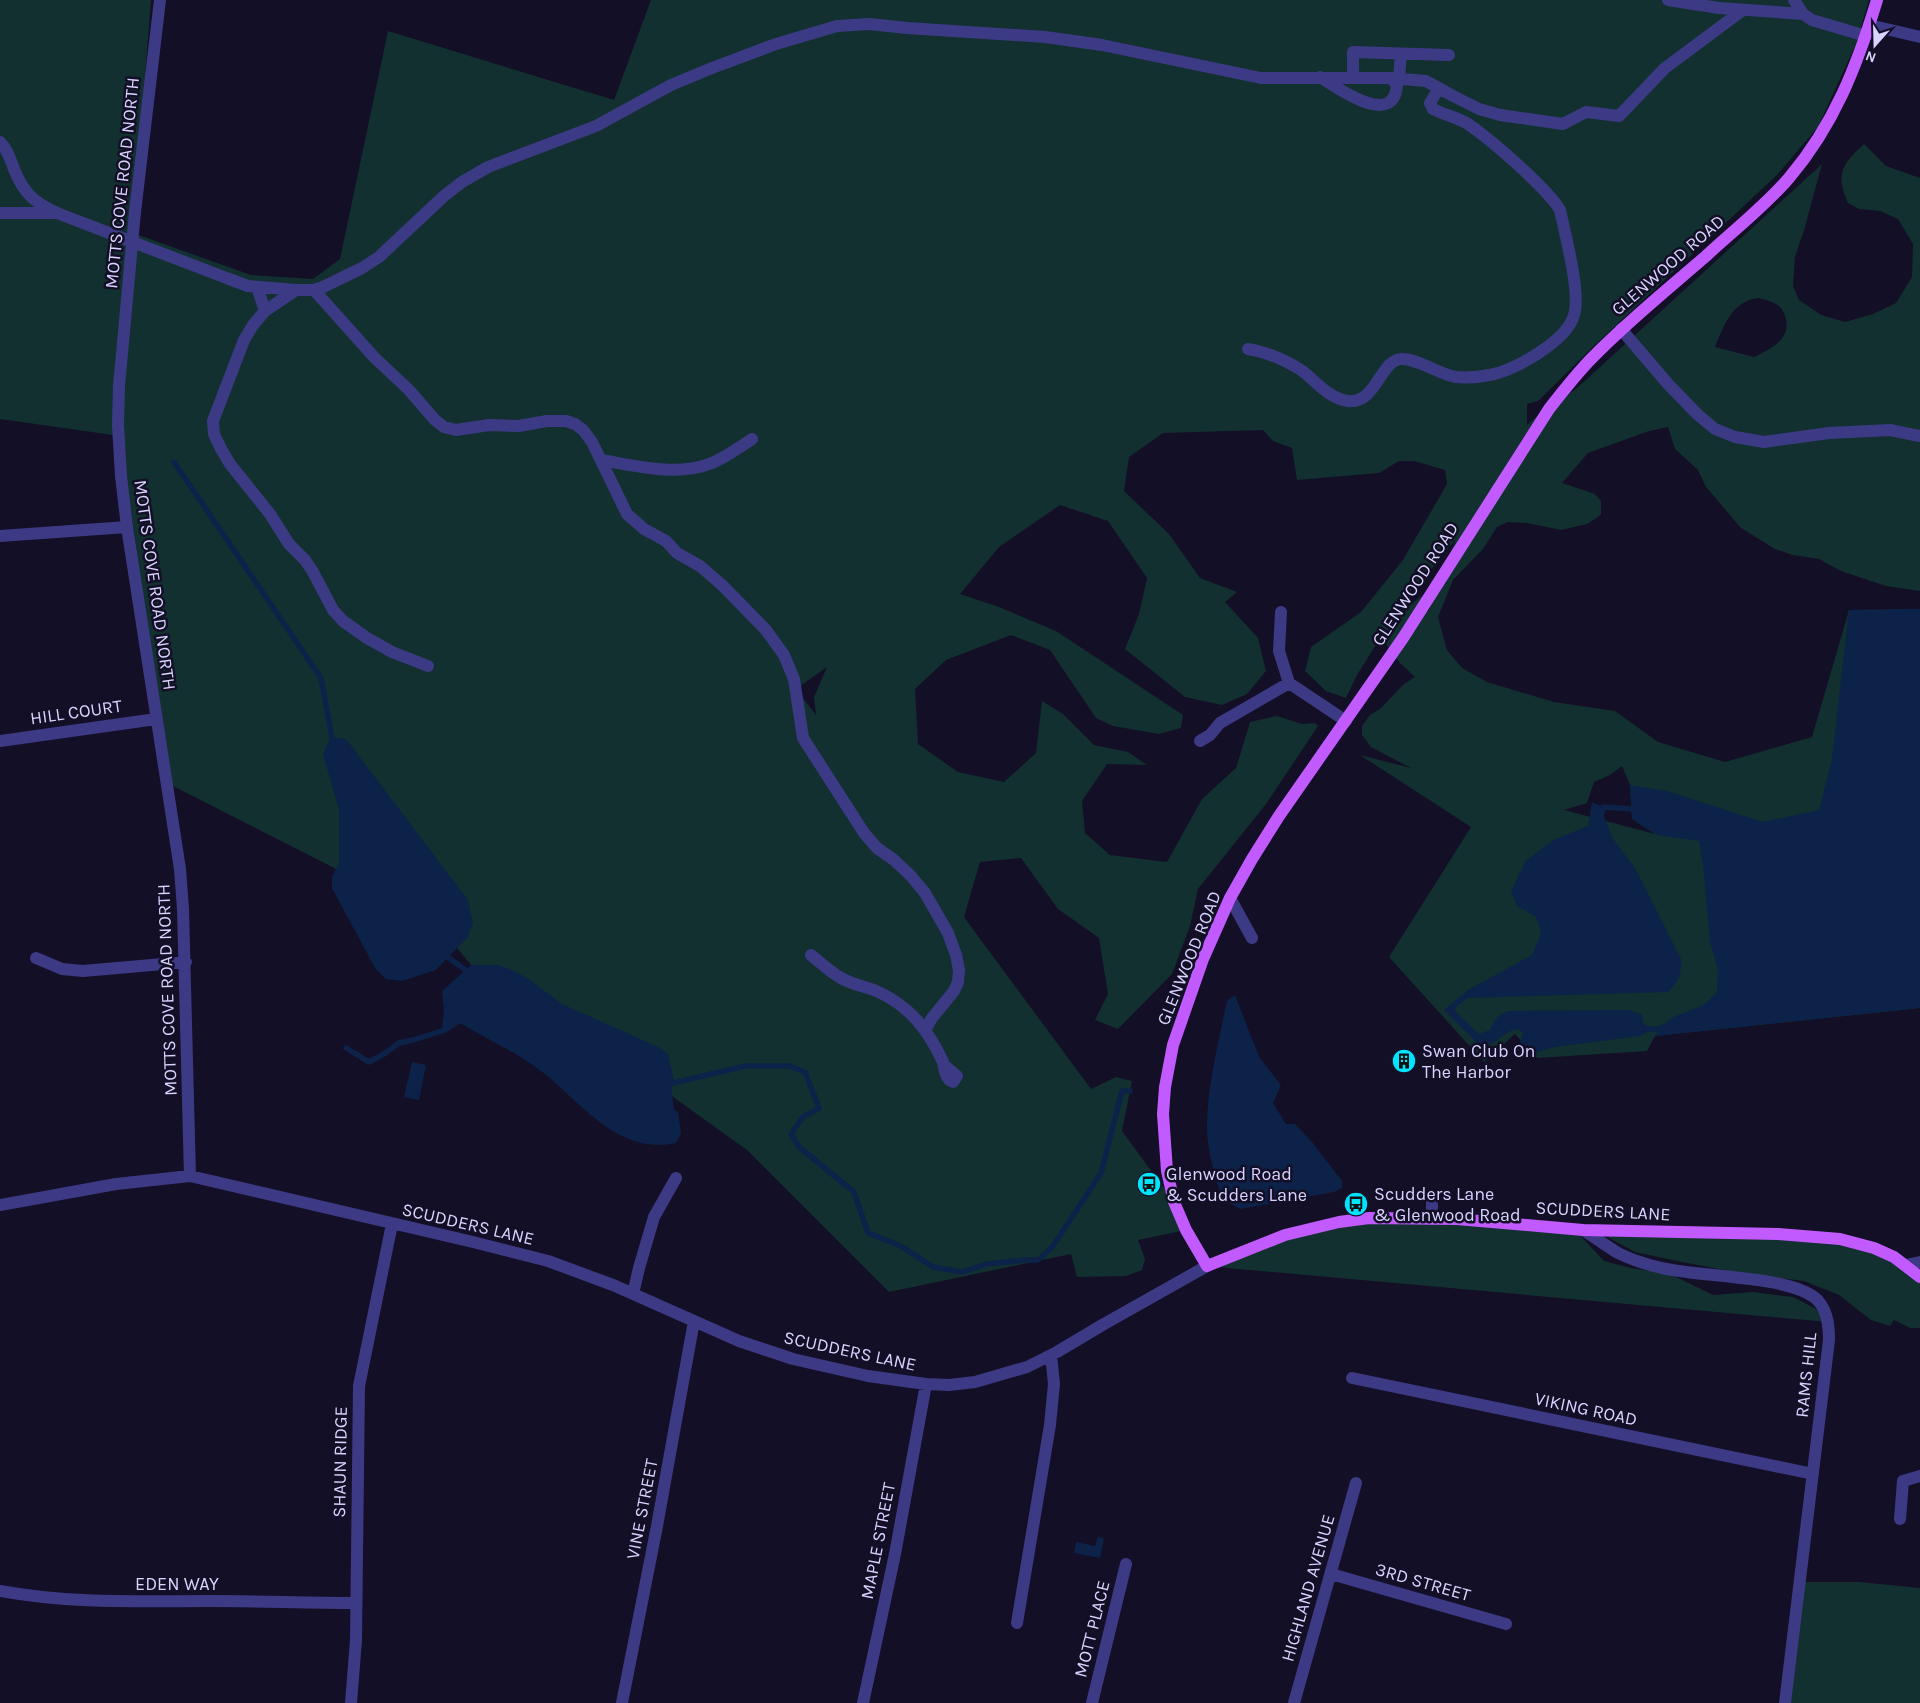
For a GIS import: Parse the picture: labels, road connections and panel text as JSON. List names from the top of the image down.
{
  "streets": {
    "main road": ["GLENWOOD ROAD", "SCUDDERS LANE"],
    "street": [
      "MOTTS COVE ROAD NORTH",
      "HILL COURT",
      "RAMS HILL",
      "VIKING ROAD",
      "SHAUN RIDGE",
      "VINE STREET",
      "MAPLE STREET",
      "3RD STREET",
      "EDEN WAY",
      "HIGHLAND AVENUE",
      "MOTT PLACE"
    ]
  },
  "crossings": [
    ["MOTTS COVE ROAD NORTH", "HILL COURT"],
    ["MOTTS COVE ROAD NORTH", "SCUDDERS LANE"],
    ["GLENWOOD ROAD", "SCUDDERS LANE"],
    ["SCUDDERS LANE", "RAMS HILL"],
    ["SCUDDERS LANE", "SHAUN RIDGE"],
    ["SCUDDERS LANE", "VINE STREET"],
    ["SCUDDERS LANE", "MAPLE STREET"],
    ["RAMS HILL", "VIKING ROAD"],
    ["SHAUN RIDGE", "EDEN WAY"],
    ["3RD STREET", "HIGHLAND AVENUE"]
  ],
  "places": {
    "building": ["Swan Club On The Harbor"],
    "bus stop": ["Glenwood Road & Scudders Lane", "Scudders Lane & Glenwood Road"]
  },
  "north": "bottom"
}
